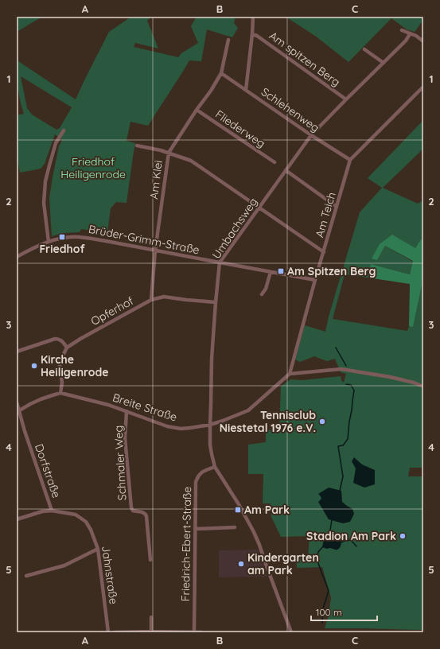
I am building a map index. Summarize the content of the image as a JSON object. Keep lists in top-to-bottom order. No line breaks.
{"streets":{"street":["Am spitzen Berg","Schlehenweg","Fliederweg","Am Klei","Am Teich","Umbachsweg","Brüder-Grimm-Straße","Opferhof","Breite Straße","Schmaler Weg","Dorfstraße","Friedrich-Ebert-Straße","Jahnstraße"]},"crossings":[["Am spitzen Berg","Umbachsweg"],["Schlehenweg","Am Klei"],["Schlehenweg","Am Teich"],["Schlehenweg","Umbachsweg"],["Fliederweg","Am Klei"],["Am Klei","Brüder-Grimm-Straße"],["Am Klei","Opferhof"],["Am Teich","Brüder-Grimm-Straße"],["Am Teich","Breite Straße"],["Umbachsweg","Brüder-Grimm-Straße"],["Umbachsweg","Opferhof"],["Umbachsweg","Breite Straße"],["Umbachsweg","Friedrich-Ebert-Straße"],["Breite Straße","Schmaler Weg"],["Breite Straße","Dorfstraße"],["Dorfstraße","Jahnstraße"]],"parks":["Friedhof Heiligenrode"],"places":{"transit":["Friedhof","Am Spitzen Berg","Am Park"],"other":["Kirche Heiligenrode","Tennisclub Niestetal 1976 e.V.","Stadion Am Park","Kindergarten am Park"]},"scale_bar":"100 m","grid":{"columns":["A","B","C"],"rows":["1","2","3","4","5"]}}
